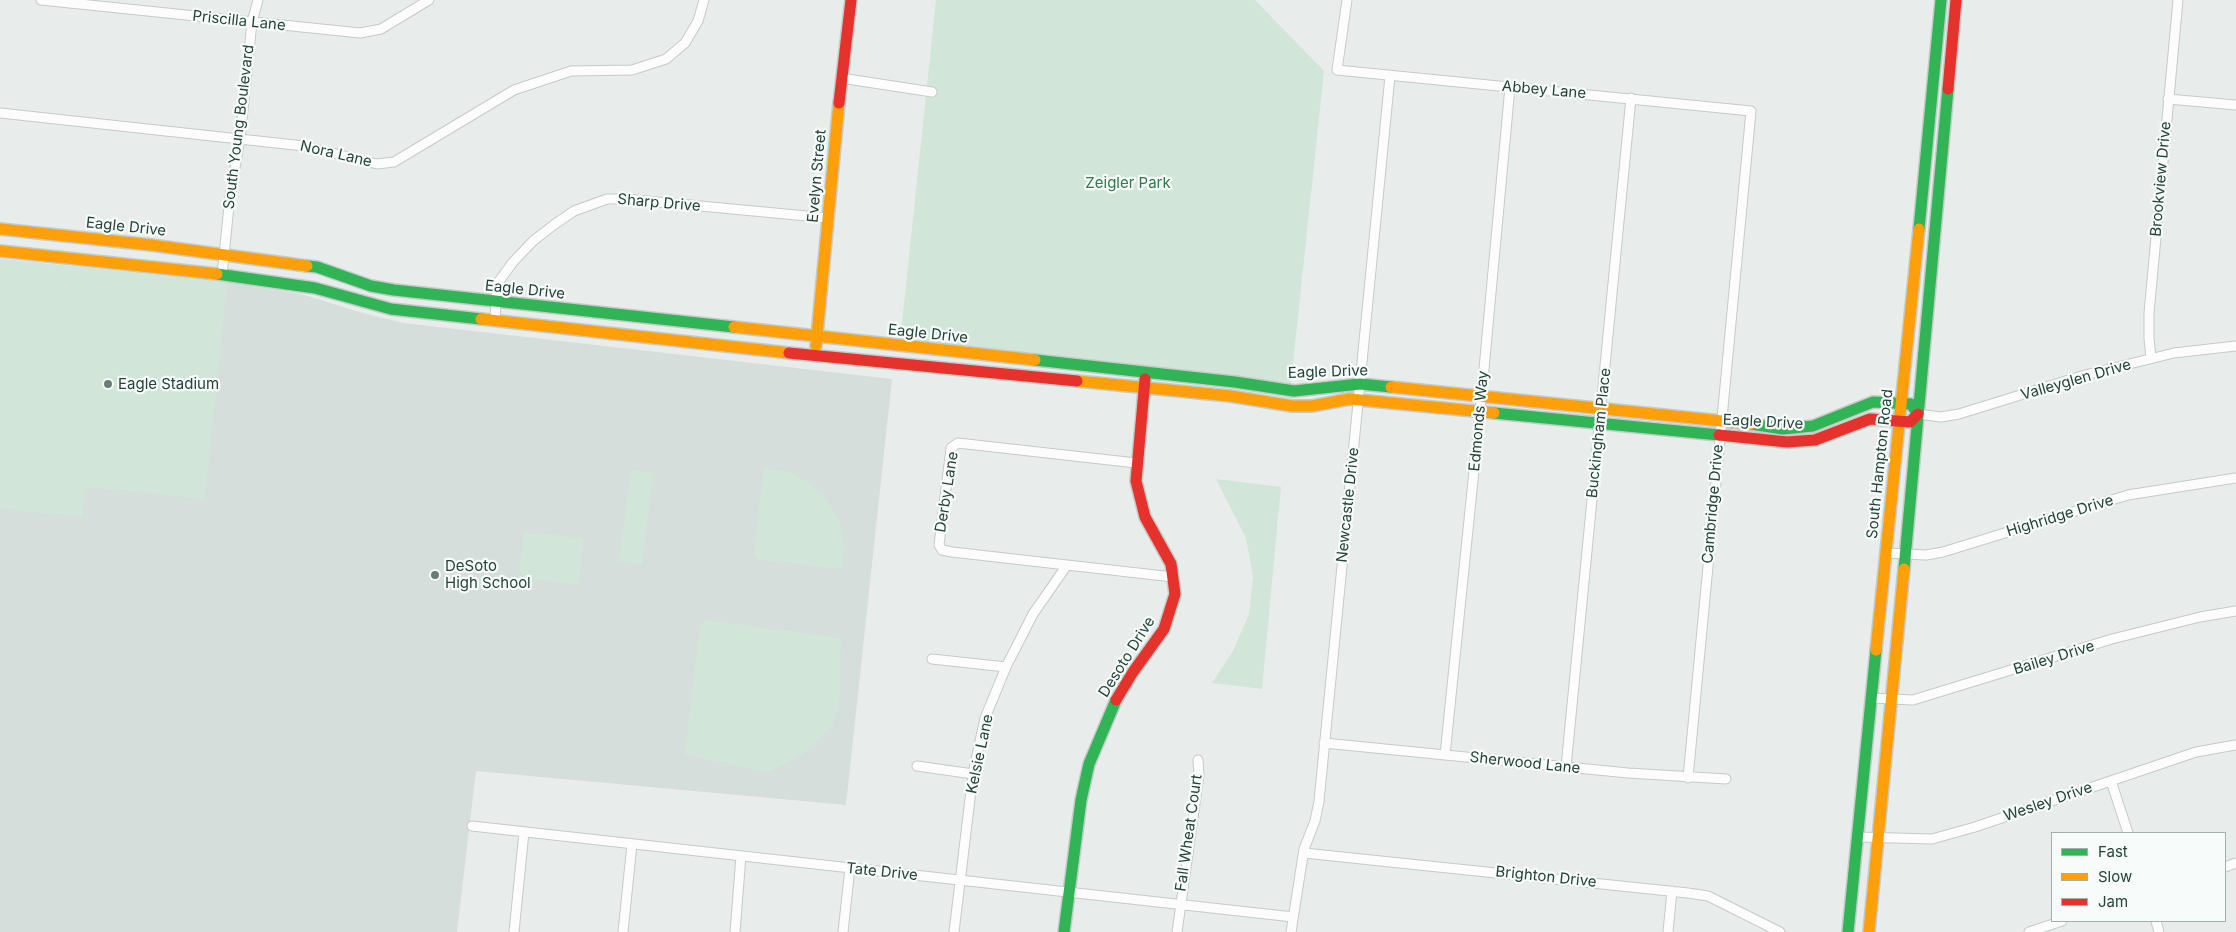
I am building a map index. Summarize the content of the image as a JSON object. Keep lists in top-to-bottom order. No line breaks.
{"streets":{"street":["Priscilla Lane","Abbey Lane","South Young Boulevard","Nora Lane","Evelyn Street","Brookview Drive","Sharp Drive","Eagle Drive","Valleyglen Drive","Edmonds Way","Buckingham Place","South Hampton Road","Derby Lane","Cambridge Drive","Newcastle Drive","Highridge Drive","Desoto Drive","Bailey Drive","Kelsie Lane","Sherwood Lane","Wesley Drive","Fall Wheat Court","Tate Drive","Brighton Drive"]},"crossings":[["Priscilla Lane","South Young Boulevard"],["Abbey Lane","Edmonds Way"],["Abbey Lane","Buckingham Place"],["Abbey Lane","Cambridge Drive"],["Abbey Lane","Newcastle Drive"],["South Young Boulevard","Nora Lane"],["South Young Boulevard","Eagle Drive"],["Evelyn Street","Sharp Drive"],["Evelyn Street","Eagle Drive"],["Brookview Drive","Valleyglen Drive"],["Sharp Drive","Eagle Drive"],["Eagle Drive","Valleyglen Drive"],["Eagle Drive","Edmonds Way"],["Eagle Drive","Buckingham Place"],["Eagle Drive","South Hampton Road"],["Eagle Drive","Cambridge Drive"],["Eagle Drive","Newcastle Drive"],["Eagle Drive","Desoto Drive"],["Edmonds Way","Sherwood Lane"],["Buckingham Place","Sherwood Lane"],["South Hampton Road","Highridge Drive"],["South Hampton Road","Bailey Drive"],["South Hampton Road","Wesley Drive"],["Derby Lane","Desoto Drive"],["Derby Lane","Kelsie Lane"],["Cambridge Drive","Sherwood Lane"],["Newcastle Drive","Sherwood Lane"],["Newcastle Drive","Tate Drive"],["Newcastle Drive","Brighton Drive"],["Desoto Drive","Tate Drive"],["Kelsie Lane","Tate Drive"],["Fall Wheat Court","Tate Drive"]],"parks":["Zeigler Park"],"places":["Eagle Stadium","DeSoto High School"],"legend":["Fast","Slow","Jam"]}
